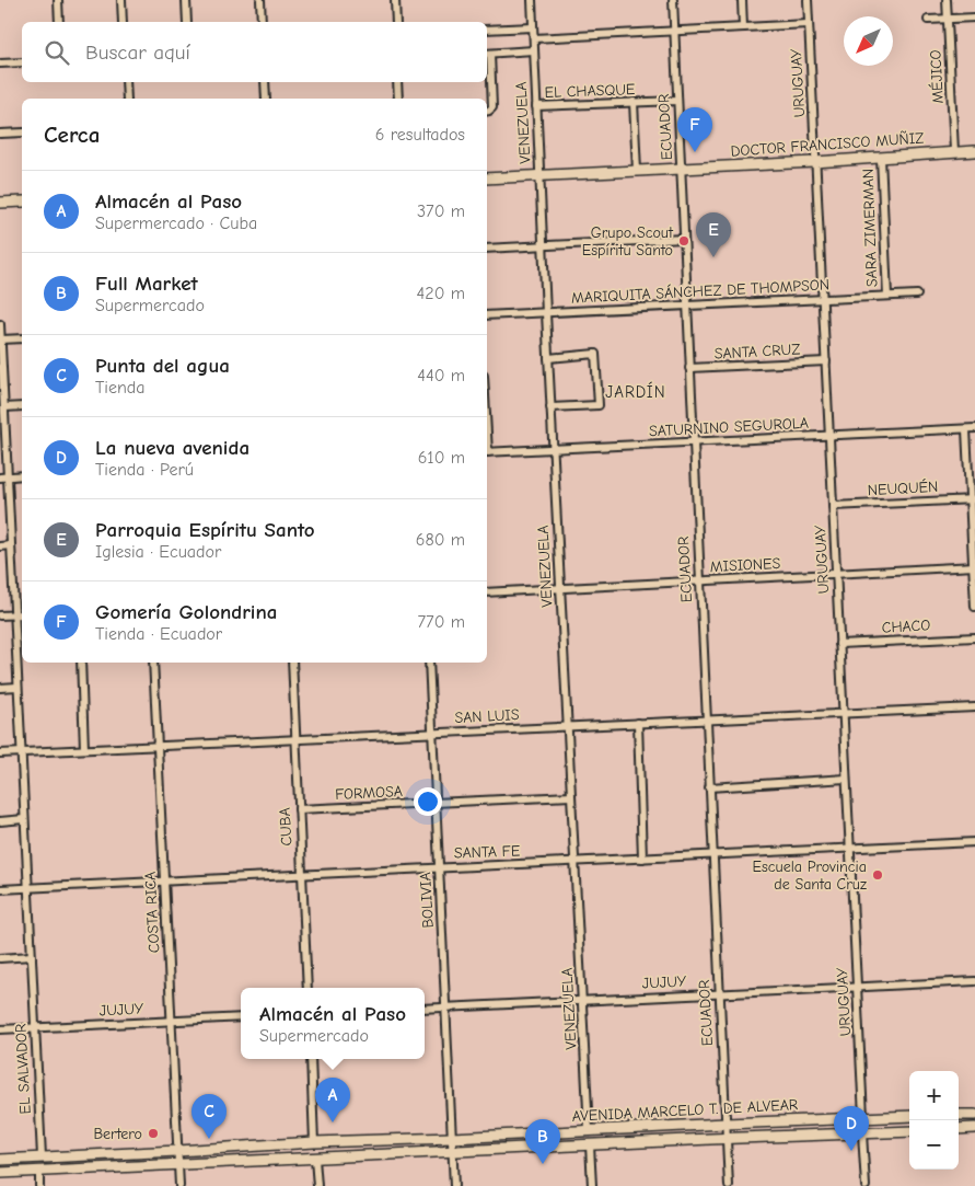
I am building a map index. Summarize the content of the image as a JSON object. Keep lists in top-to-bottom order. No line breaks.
{"streets":{"main road":["DOCTOR FRANCISCO MUÑIZ","AVENIDA MARCELO T. DE ALVEAR"],"street":["MÉJICO","URUGUAY","EL CHASQUE","VENEZUELA","ECUADOR","SARA ZIMERMAN","MARIQUITA SÁNCHEZ DE THOMPSON","SANTA CRUZ","SATURNINO SEGUROLA","NEUQUÉN","MISIONES","CHACO","SAN LUIS","FORMOSA","CUBA","SANTA FE","BOLIVIA","COSTA RICA","JUJUY","EL SALVADOR"]},"crossings":[["MÉJICO","DOCTOR FRANCISCO MUÑIZ"],["URUGUAY","DOCTOR FRANCISCO MUÑIZ"],["URUGUAY","MARIQUITA SÁNCHEZ DE THOMPSON"],["URUGUAY","SANTA CRUZ"],["URUGUAY","SATURNINO SEGUROLA"],["URUGUAY","NEUQUÉN"],["URUGUAY","MISIONES"],["URUGUAY","CHACO"],["URUGUAY","SAN LUIS"],["URUGUAY","SANTA FE"],["URUGUAY","JUJUY"],["URUGUAY","AVENIDA MARCELO T. DE ALVEAR"],["EL CHASQUE","VENEZUELA"],["EL CHASQUE","ECUADOR"],["VENEZUELA","DOCTOR FRANCISCO MUÑIZ"],["VENEZUELA","MARIQUITA SÁNCHEZ DE THOMPSON"],["VENEZUELA","SATURNINO SEGUROLA"],["VENEZUELA","MISIONES"],["VENEZUELA","SAN LUIS"],["VENEZUELA","FORMOSA"],["VENEZUELA","SANTA FE"],["VENEZUELA","JUJUY"],["VENEZUELA","AVENIDA MARCELO T. DE ALVEAR"],["ECUADOR","DOCTOR FRANCISCO MUÑIZ"],["ECUADOR","MARIQUITA SÁNCHEZ DE THOMPSON"],["ECUADOR","SANTA CRUZ"],["ECUADOR","SATURNINO SEGUROLA"],["ECUADOR","MISIONES"],["ECUADOR","SAN LUIS"],["ECUADOR","SANTA FE"],["ECUADOR","JUJUY"],["ECUADOR","AVENIDA MARCELO T. DE ALVEAR"],["DOCTOR FRANCISCO MUÑIZ","SARA ZIMERMAN"],["SARA ZIMERMAN","MARIQUITA SÁNCHEZ DE THOMPSON"],["SAN LUIS","CUBA"],["SAN LUIS","BOLIVIA"],["SAN LUIS","COSTA RICA"],["SAN LUIS","EL SALVADOR"],["FORMOSA","CUBA"],["FORMOSA","BOLIVIA"],["CUBA","SANTA FE"],["SANTA FE","BOLIVIA"],["SANTA FE","COSTA RICA"],["SANTA FE","EL SALVADOR"],["BOLIVIA","JUJUY"],["BOLIVIA","AVENIDA MARCELO T. DE ALVEAR"],["COSTA RICA","JUJUY"],["COSTA RICA","AVENIDA MARCELO T. DE ALVEAR"],["JUJUY","EL SALVADOR"],["EL SALVADOR","AVENIDA MARCELO T. DE ALVEAR"]],"districts":["JARDÍN"],"places":["Grupo Scout Espíritu Santo","Escuela Provincia de Santa Cruz","Bertero"],"north":"bottom left","page":{"search":"Buscar aquí","heading":["Cerca","6 resultados"],"pins":["F","E","A","C","D","B"],"list":[{"mark":"A","name":"Almacén al Paso","note":"Supermercado · Cuba","value":"370 m"},{"mark":"B","name":"Full Market","note":"Supermercado","value":"420 m"},{"mark":"C","name":"Punta del agua","note":"Tienda","value":"440 m"},{"mark":"D","name":"La nueva avenida","note":"Tienda · Perú","value":"610 m"},{"mark":"E","name":"Parroquia Espíritu Santo","note":"Iglesia · Ecuador","value":"680 m"},{"mark":"F","name":"Gomería Golondrina","note":"Tienda · Ecuador","value":"770 m"}],"popup":["Almacén al Paso","Supermercado"],"map_buttons":["+","−"]}}
